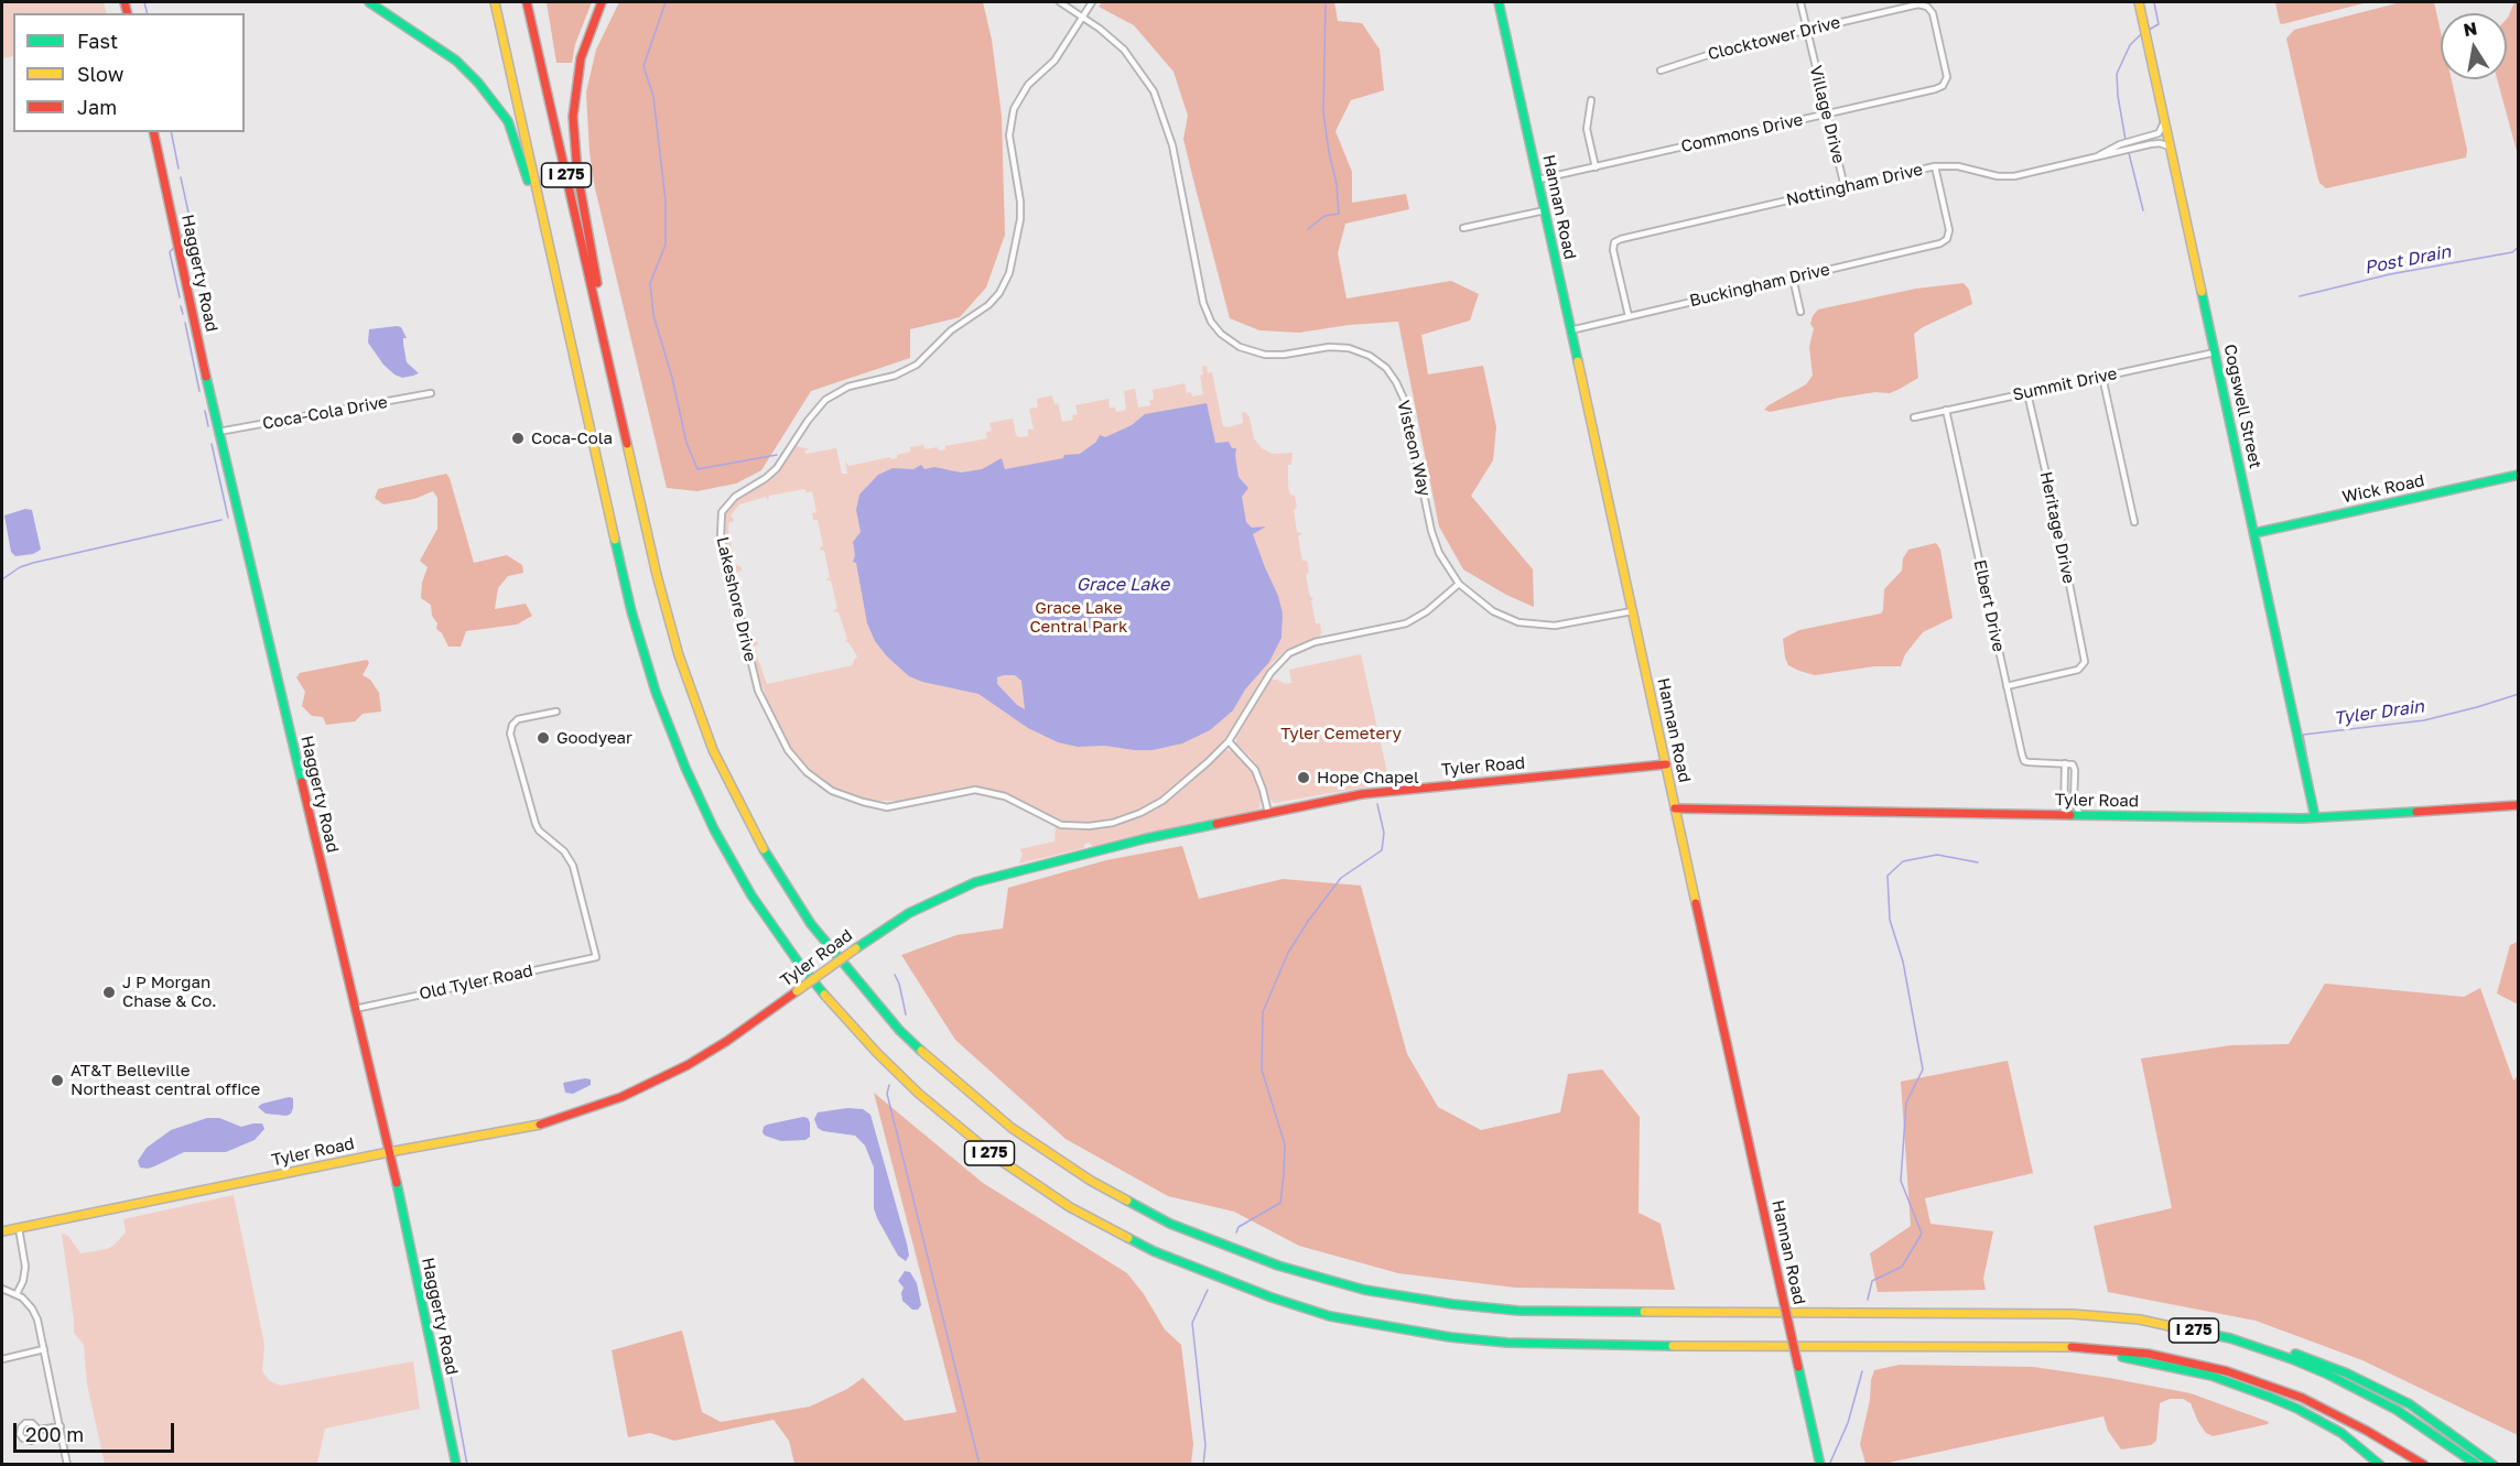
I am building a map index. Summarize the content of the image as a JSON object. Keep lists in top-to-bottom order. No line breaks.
{"streets":{"main road":["I 275","Hannan Road","Haggerty Road","Cogswell Street","Wick Road","Tyler Road"],"street":["Clocktower Drive","Village Drive","Commons Drive","Nottingham Drive","Buckingham Drive","Summit Drive","Coca-Cola Drive","Visteon Way","Heritage Drive","Lakeshore Drive","Elbert Drive","Old Tyler Road"]},"crossings":[["Clocktower Drive","Village Drive"],["Clocktower Drive","Commons Drive"],["Village Drive","Commons Drive"],["Village Drive","Nottingham Drive"],["Commons Drive","Hannan Road"],["Nottingham Drive","Buckingham Drive"],["Nottingham Drive","Cogswell Street"],["Hannan Road","Buckingham Drive"],["Hannan Road","Visteon Way"],["Hannan Road","Tyler Road"],["Haggerty Road","Coca-Cola Drive"],["Haggerty Road","Tyler Road"],["Haggerty Road","Old Tyler Road"],["Summit Drive","Cogswell Street"],["Summit Drive","Heritage Drive"],["Summit Drive","Elbert Drive"],["Cogswell Street","Wick Road"],["Cogswell Street","Tyler Road"],["Visteon Way","Lakeshore Drive"],["Heritage Drive","Elbert Drive"]],"water":["Post Drain","Grace Lake","Tyler Drain"],"parks":["Grace Lake Central Park","Tyler Cemetery"],"places":["Coca-Cola","Goodyear","Hope Chapel","J P Morgan Chase & Co.","AT&T Belleville Northeast central office"],"legend":["Fast","Slow","Jam"],"scale_bar":"200 m","north":"top"}
